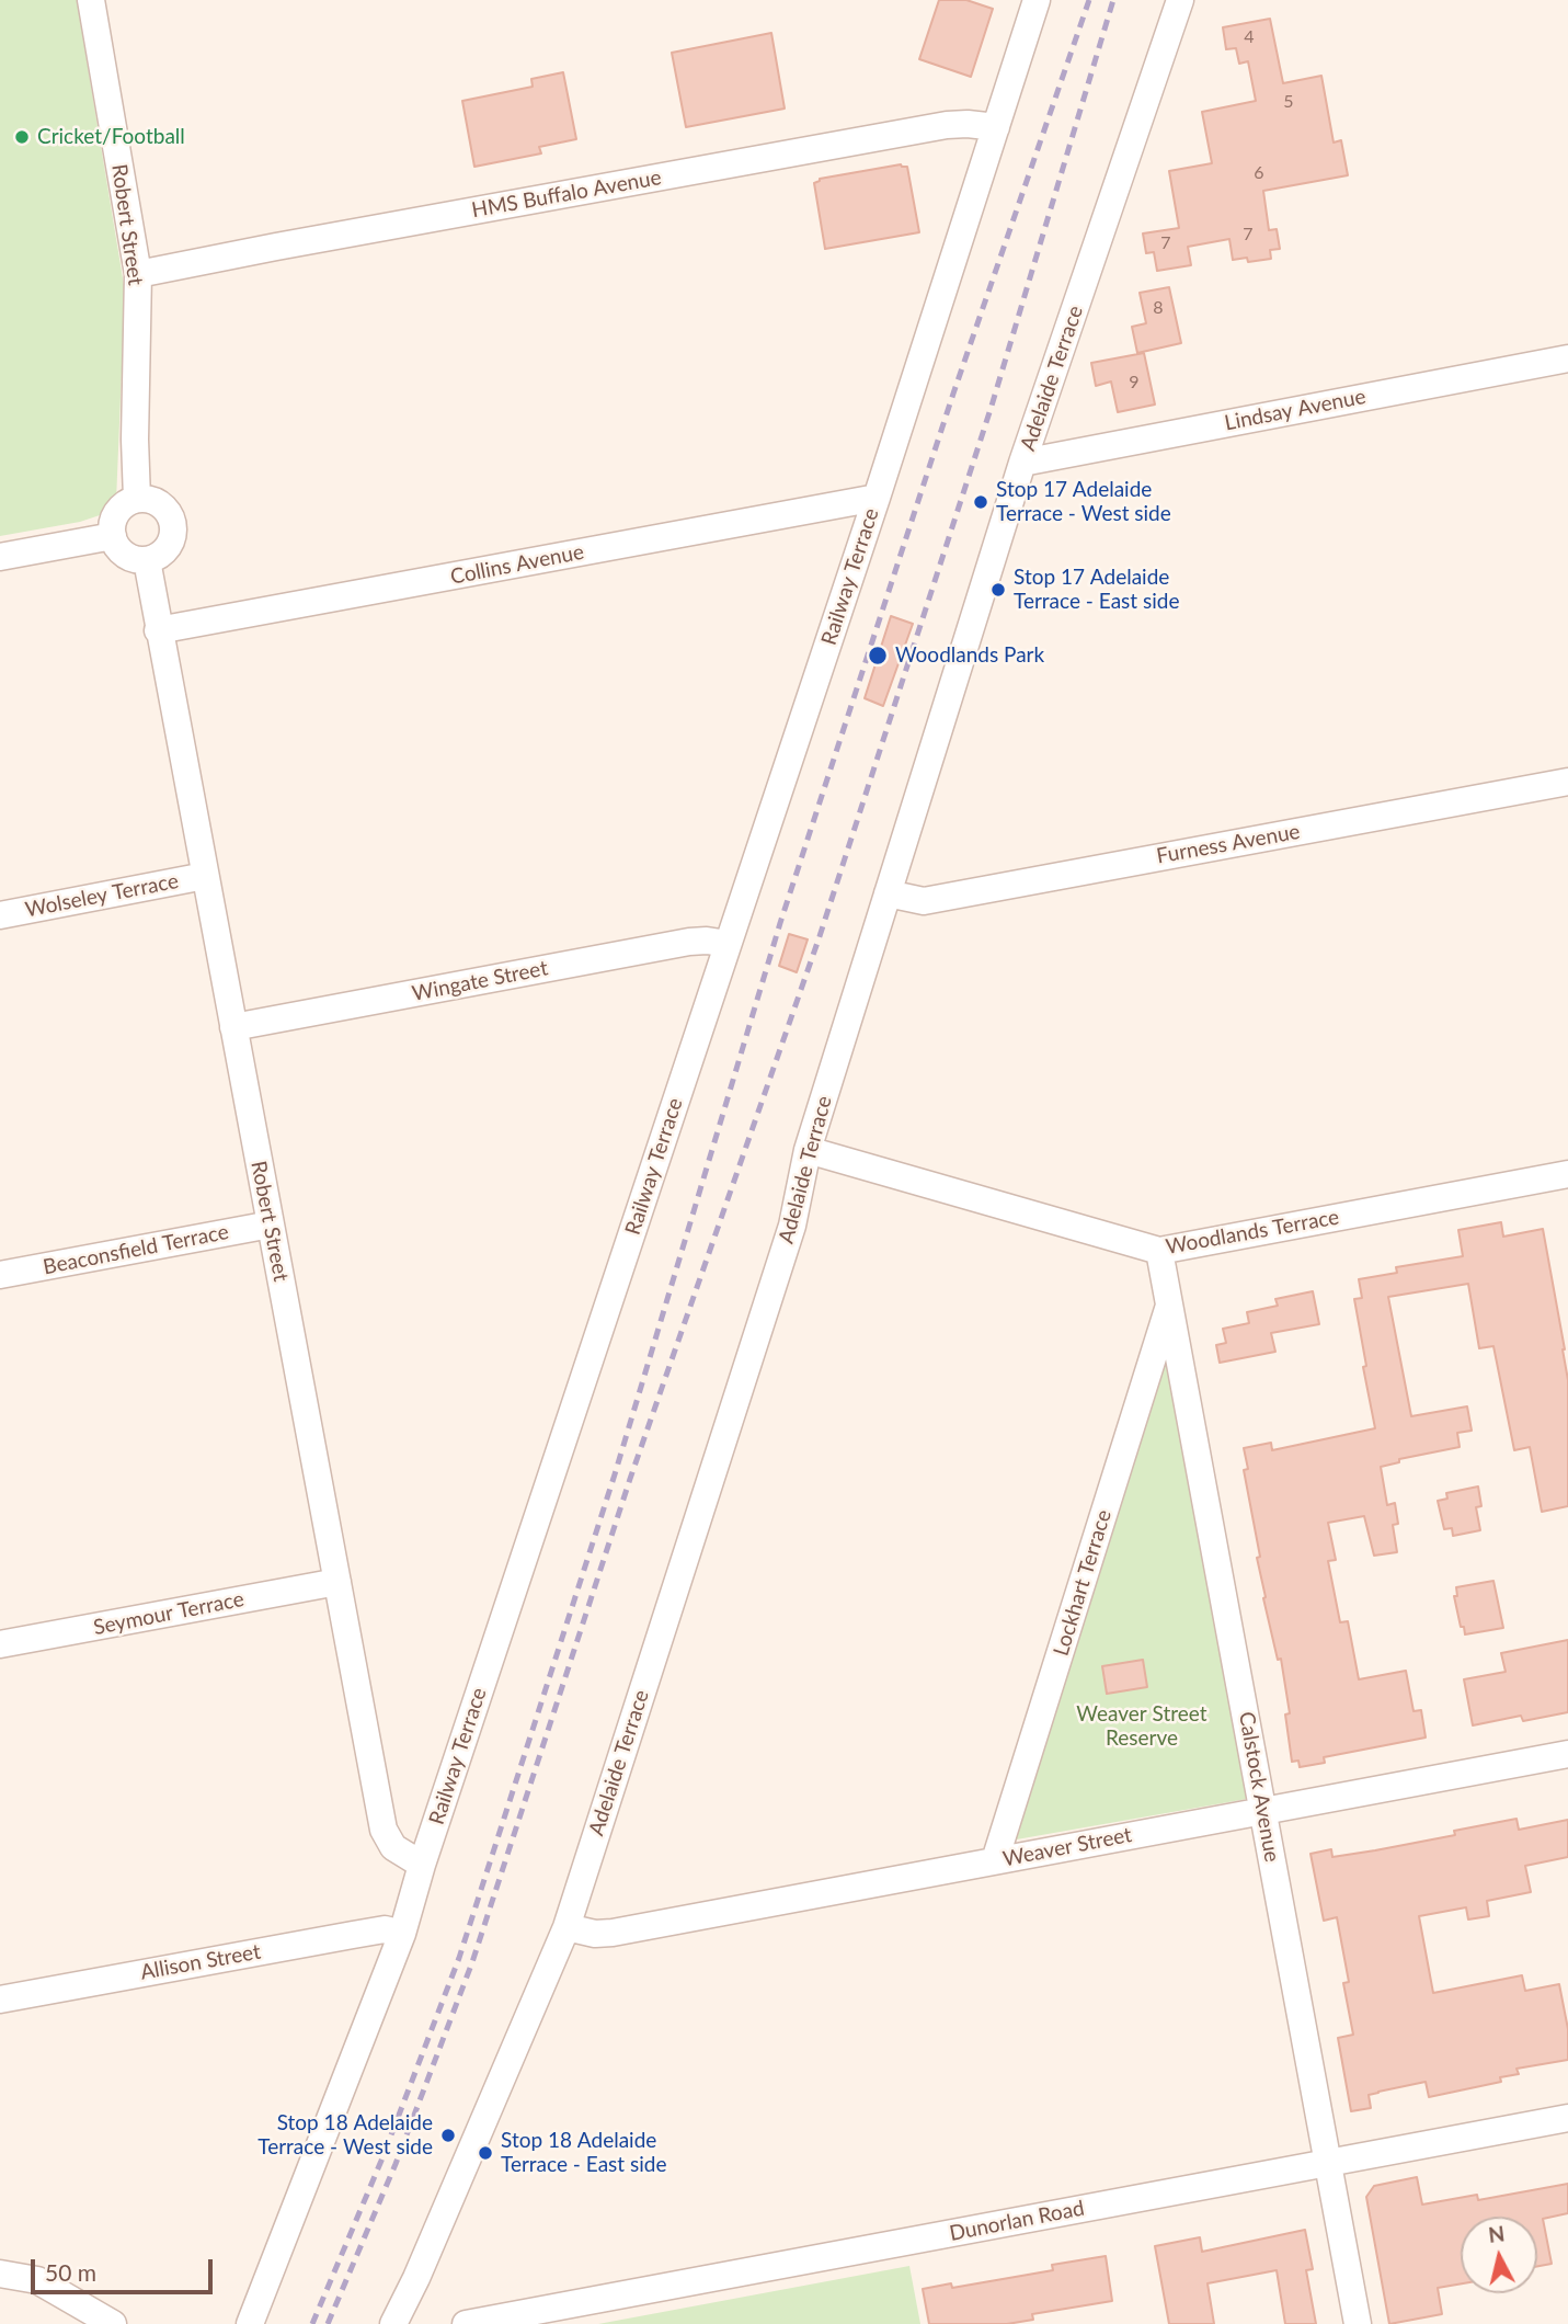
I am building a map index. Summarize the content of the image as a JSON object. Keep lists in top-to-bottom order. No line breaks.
{"streets":{"street":["HMS Buffalo Avenue","Robert Street","Adelaide Terrace","Lindsay Avenue","Collins Avenue","Railway Terrace","Furness Avenue","Wolseley Terrace","Wingate Street","Woodlands Terrace","Beaconsfield Terrace","Lockhart Terrace","Seymour Terrace","Calstock Avenue","Weaver Street","Allison Street","Dunorlan Road"]},"crossings":[["HMS Buffalo Avenue","Robert Street"],["HMS Buffalo Avenue","Railway Terrace"],["Robert Street","Collins Avenue"],["Robert Street","Railway Terrace"],["Robert Street","Wolseley Terrace"],["Robert Street","Wingate Street"],["Robert Street","Beaconsfield Terrace"],["Robert Street","Seymour Terrace"],["Adelaide Terrace","Lindsay Avenue"],["Adelaide Terrace","Furness Avenue"],["Adelaide Terrace","Woodlands Terrace"],["Adelaide Terrace","Weaver Street"],["Collins Avenue","Railway Terrace"],["Railway Terrace","Wingate Street"],["Railway Terrace","Allison Street"],["Woodlands Terrace","Calstock Avenue"],["Lockhart Terrace","Calstock Avenue"],["Lockhart Terrace","Weaver Street"],["Calstock Avenue","Weaver Street"],["Calstock Avenue","Dunorlan Road"]],"parks":["Weaver Street Reserve"],"places":["Cricket/Football","Stop 17 Adelaide Terrace - West side","Stop 17 Adelaide Terrace - East side","Woodlands Park","Stop 18 Adelaide Terrace - West side","Stop 18 Adelaide Terrace - East side"],"house_numbers":["4","5","6","7","7","8","9"],"scale_bar":"50 m","north":"top"}
